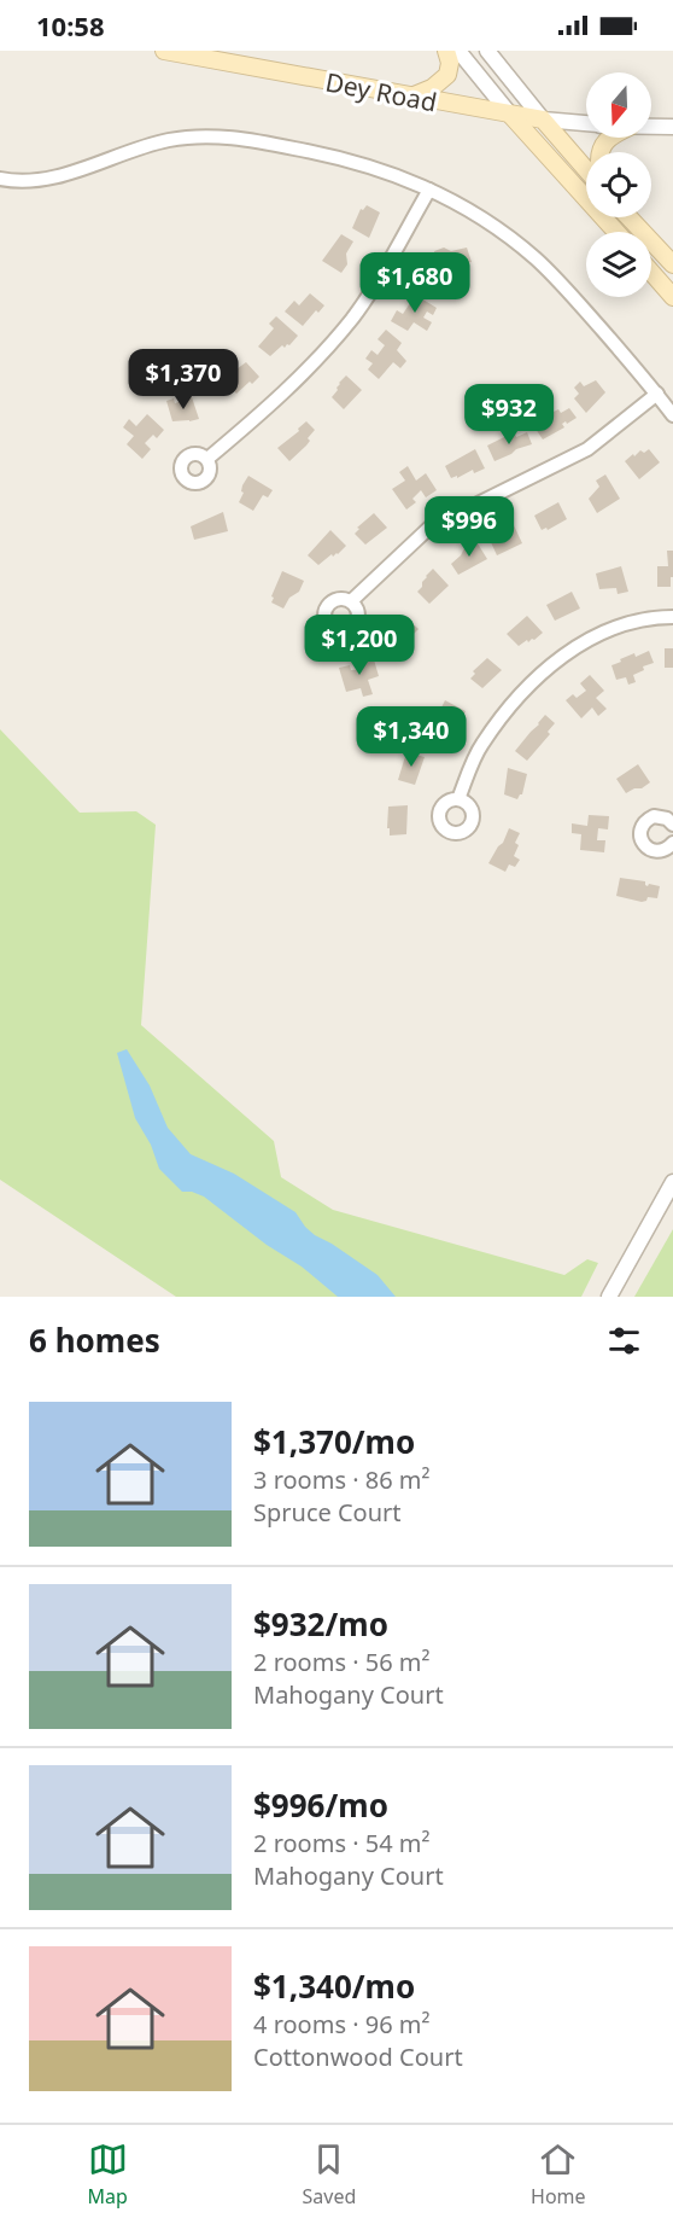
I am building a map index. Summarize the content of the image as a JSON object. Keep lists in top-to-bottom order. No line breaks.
{"streets":{"main road":["Dey Road"]},"north":"bottom","page":{"status":"10:58","price":["$1,680","$1,370","$932","$996","$1,200","$1,340"],"heading":"6 homes","list":[{"name":"$1,370/mo","note":"3 rooms · 86 m² · Spruce Court"},{"name":"$932/mo","note":"2 rooms · 56 m² · Mahogany Court"},{"name":"$996/mo","note":"2 rooms · 54 m² · Mahogany Court"},{"name":"$1,340/mo","note":"4 rooms · 96 m² · Cottonwood Court"}],"tabs":["Map","Saved","Home"]}}
